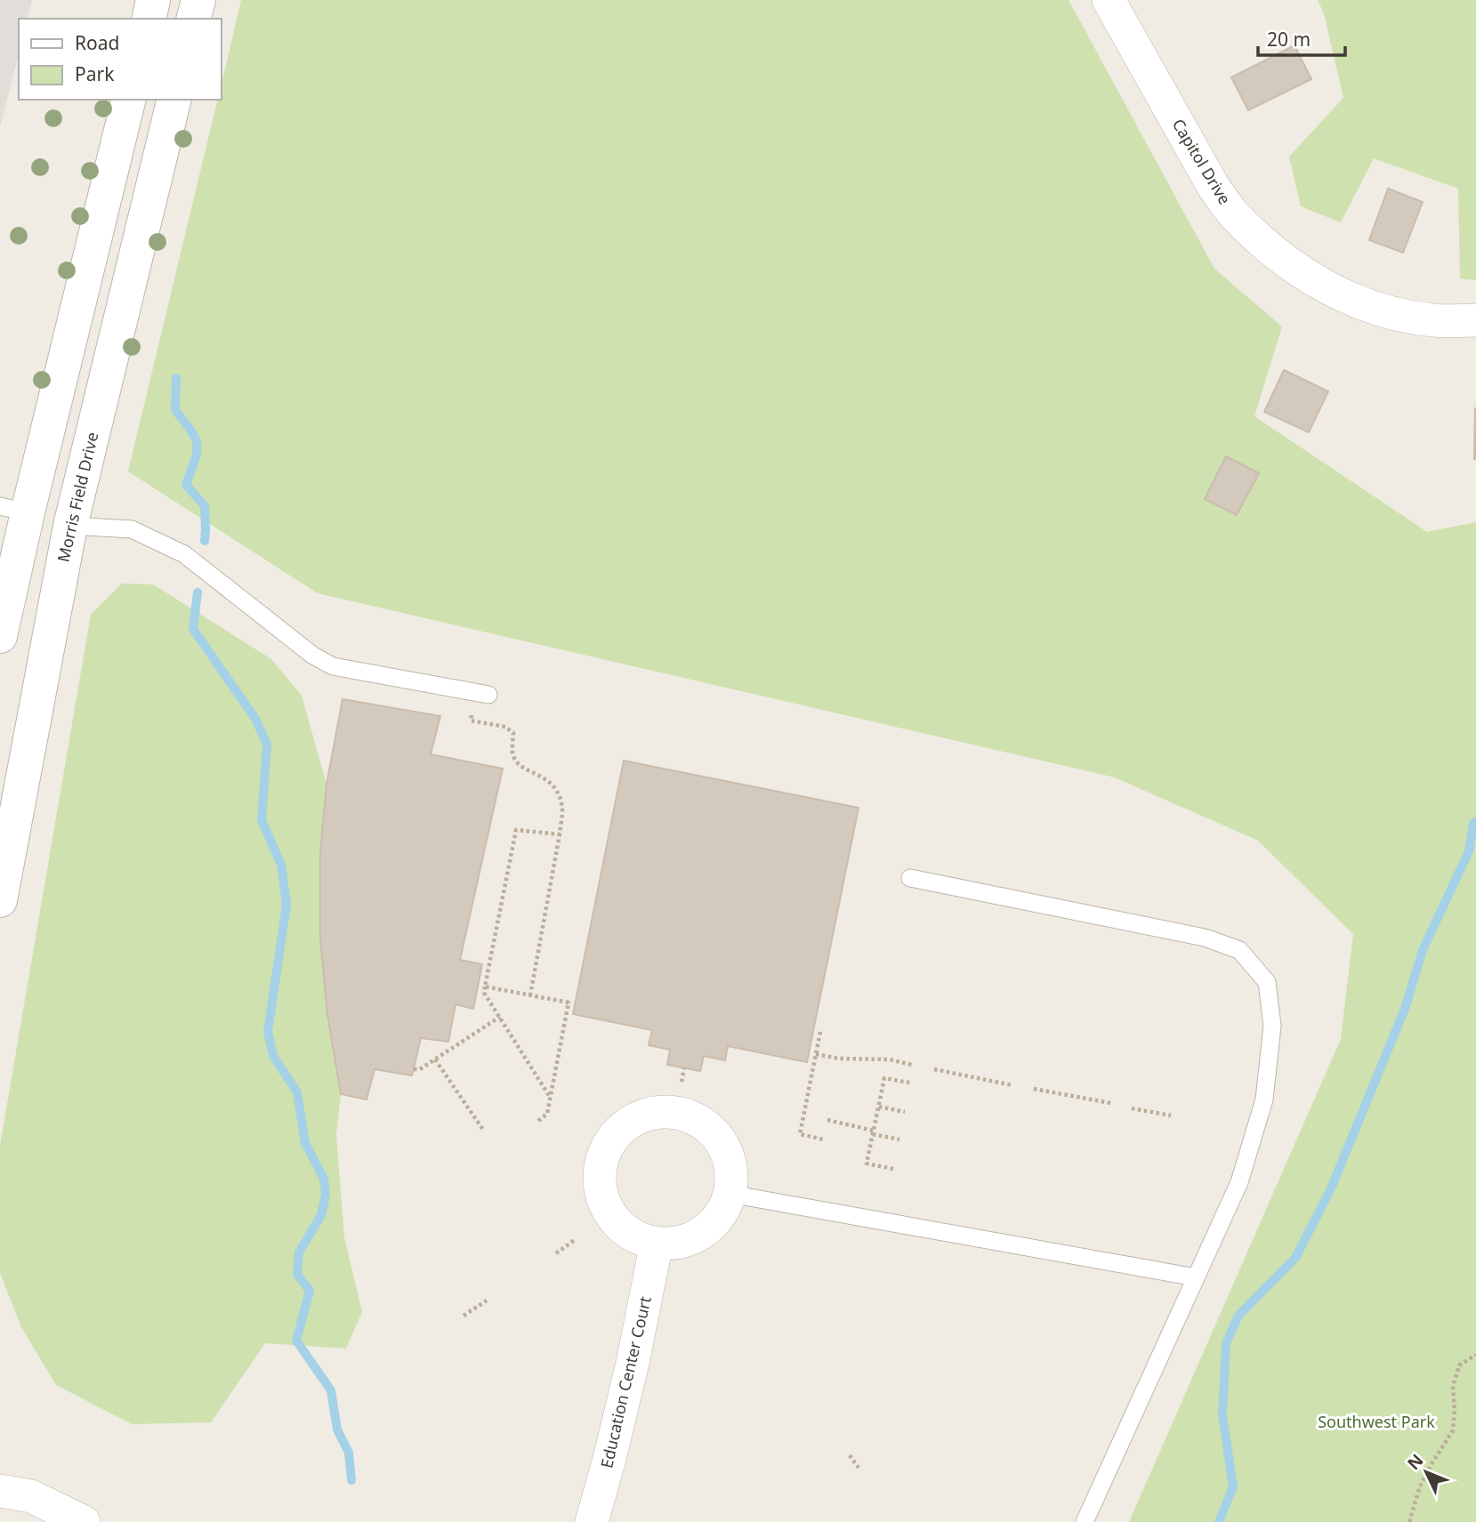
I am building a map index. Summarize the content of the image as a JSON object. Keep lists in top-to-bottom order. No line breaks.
{"streets":{"street":["Capitol Drive","Morris Field Drive","Education Center Court"]},"parks":["Southwest Park"],"legend":["Road","Park"],"scale_bar":"20 m","north":"top left"}
